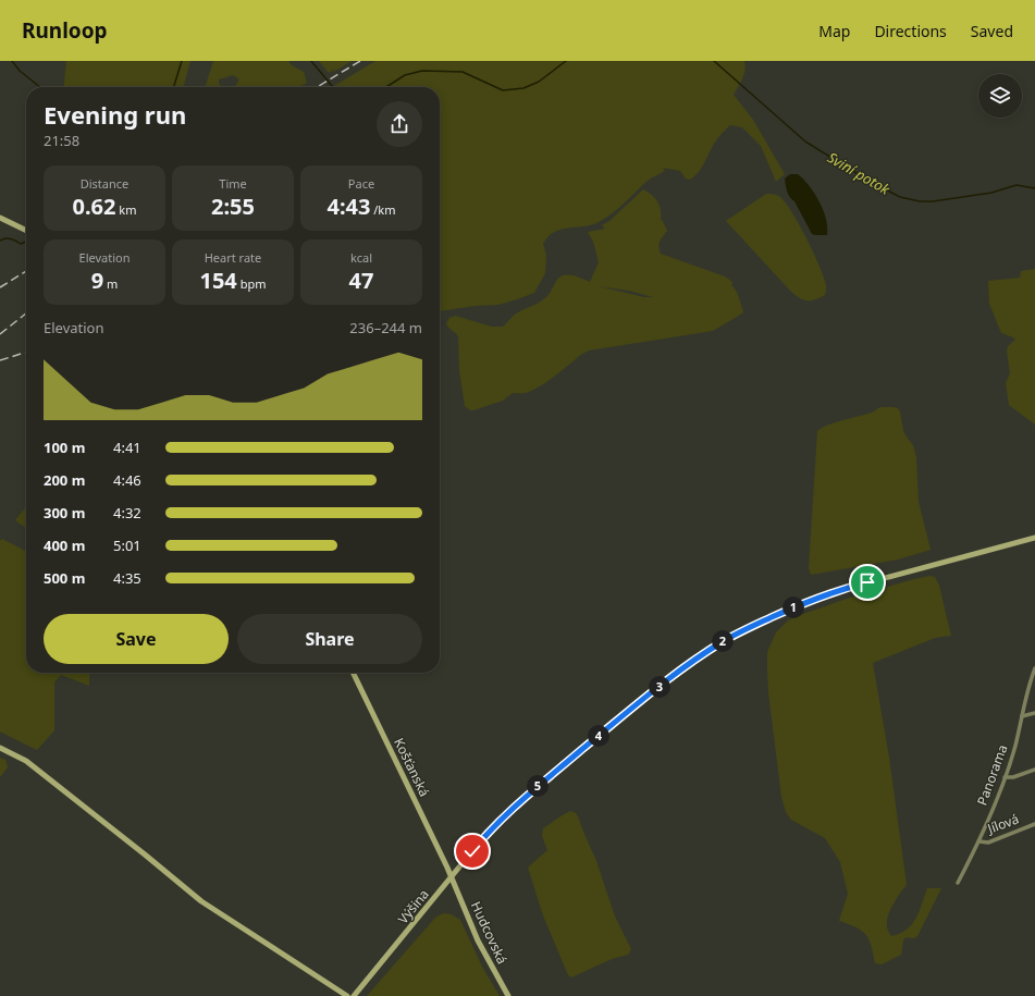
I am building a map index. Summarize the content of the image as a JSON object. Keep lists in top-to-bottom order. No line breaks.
{"streets":{"main road":["Košťanská","Výšina","Hudcovská"],"street":["Panorama","Jílová"]},"crossings":[["Košťanská","Výšina"],["Košťanská","Hudcovská"],["Panorama","Jílová"],["Výšina","Hudcovská"]],"water":["Sviní potok"],"page":{"header":"Runloop","nav":["Map","Directions","Saved"],"heading":["Evening run","21:58"],"stats":[["Distance","0.62 km"],["Time","2:55"],["Pace","4:43 /km"],["Elevation","9 m"],["Heart rate","154 bpm"],["kcal","47"]],"chart":["Elevation","236–244 m"],"list":[{"name":"100 m","note":"4:41"},{"name":"200 m","note":"4:46"},{"name":"300 m","note":"4:32"},{"name":"400 m","note":"5:01"},{"name":"500 m","note":"4:35"}],"pins":["1","2","3","4","5"],"buttons":["Save","Share"]}}
